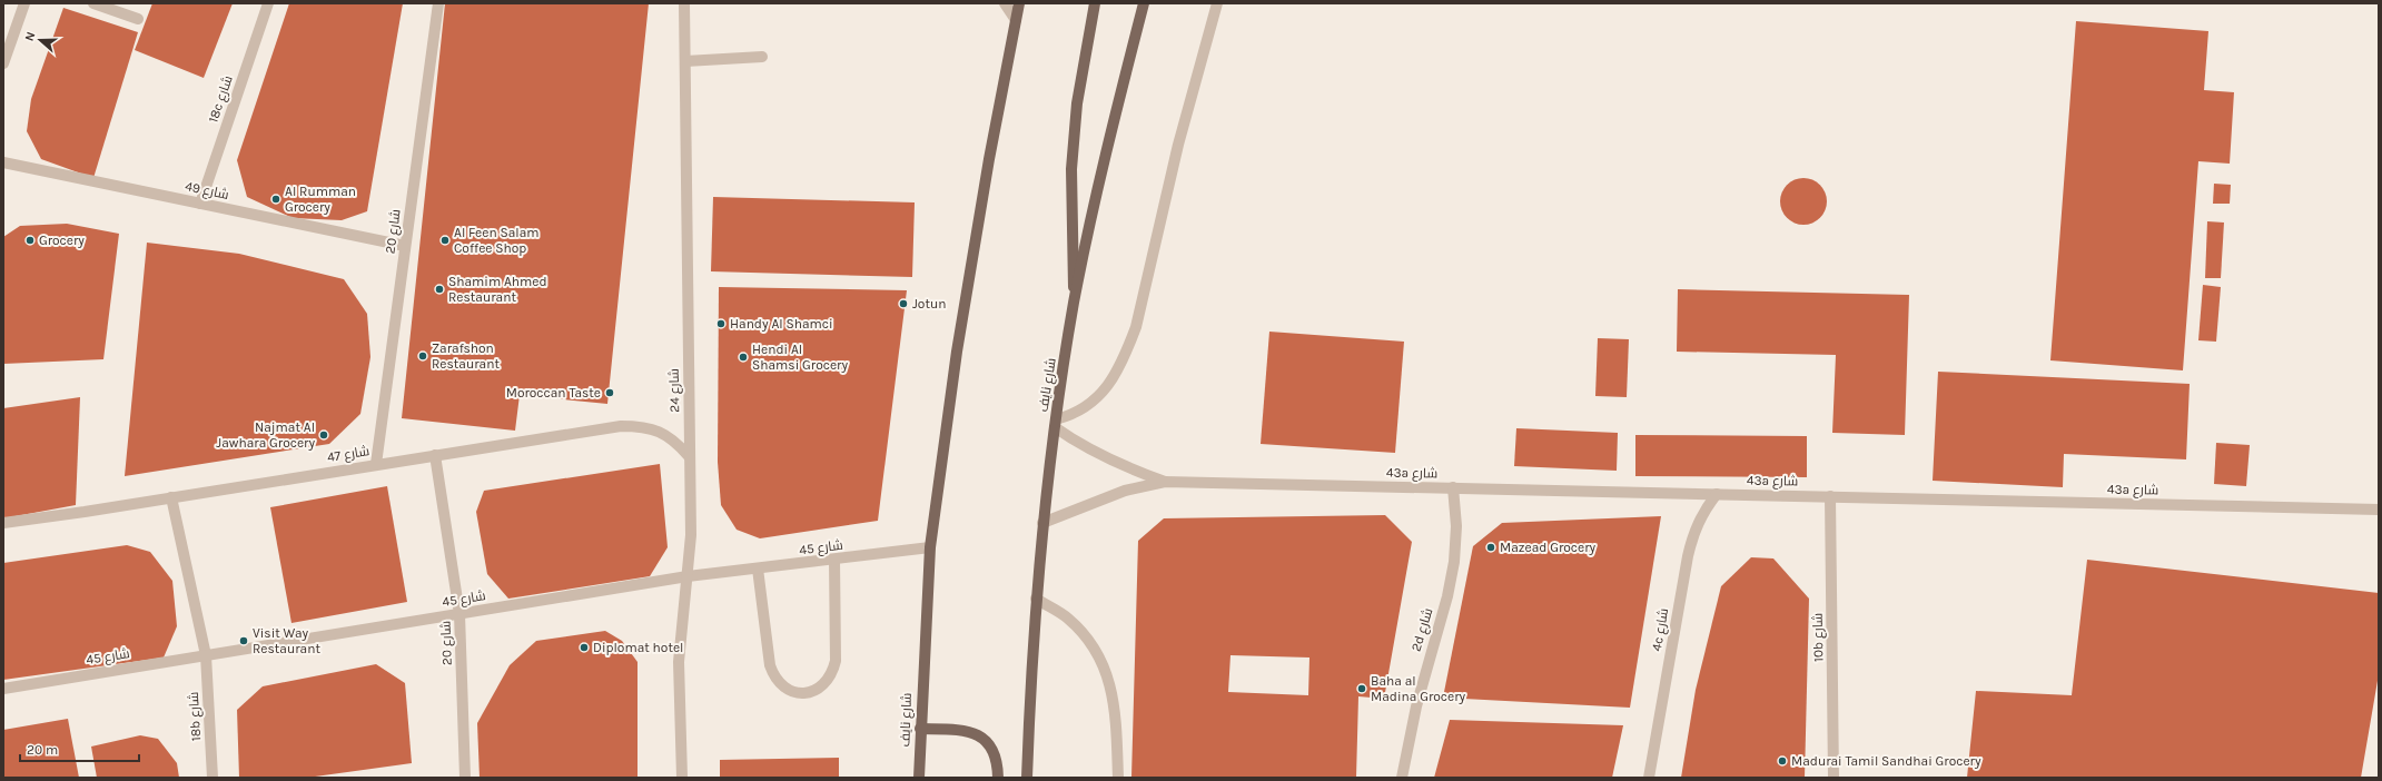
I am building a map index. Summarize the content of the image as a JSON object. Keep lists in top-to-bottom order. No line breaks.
{"streets":{"main road":["شارع نايف"],"street":["18c شارع","شارع 49","شارع 20","شارع 24","شارع 47","43a شارع","شارع 45","2d شارع","4c شارع","10b شارع","18b شارع"]},"crossings":[["18c شارع","شارع 49"],["شارع 49","شارع 20"],["شارع 20","شارع 47"],["شارع 20","شارع 45"],["شارع نايف","43a شارع"],["شارع نايف","شارع 45"],["شارع 24","شارع 47"],["شارع 24","شارع 45"],["شارع 47","18b شارع"],["43a شارع","2d شارع"],["43a شارع","4c شارع"],["43a شارع","10b شارع"],["شارع 45","18b شارع"]],"places":["Al Rumman Grocery","Grocery","Al Feen Salam Coffee Shop","Shamim Ahmed Restaurant","Jotun","Handy Al Shamci","Zarafshon Restaurant","Hendi Al Shamsi Grocery","Moroccan Taste","Najmat Al Jawhara Grocery","Mazead Grocery","Visit Way Restaurant","Diplomat hotel","Baha al Madina Grocery","Madurai Tamil Sandhai Grocery"],"scale_bar":"20 m","north":"left"}
